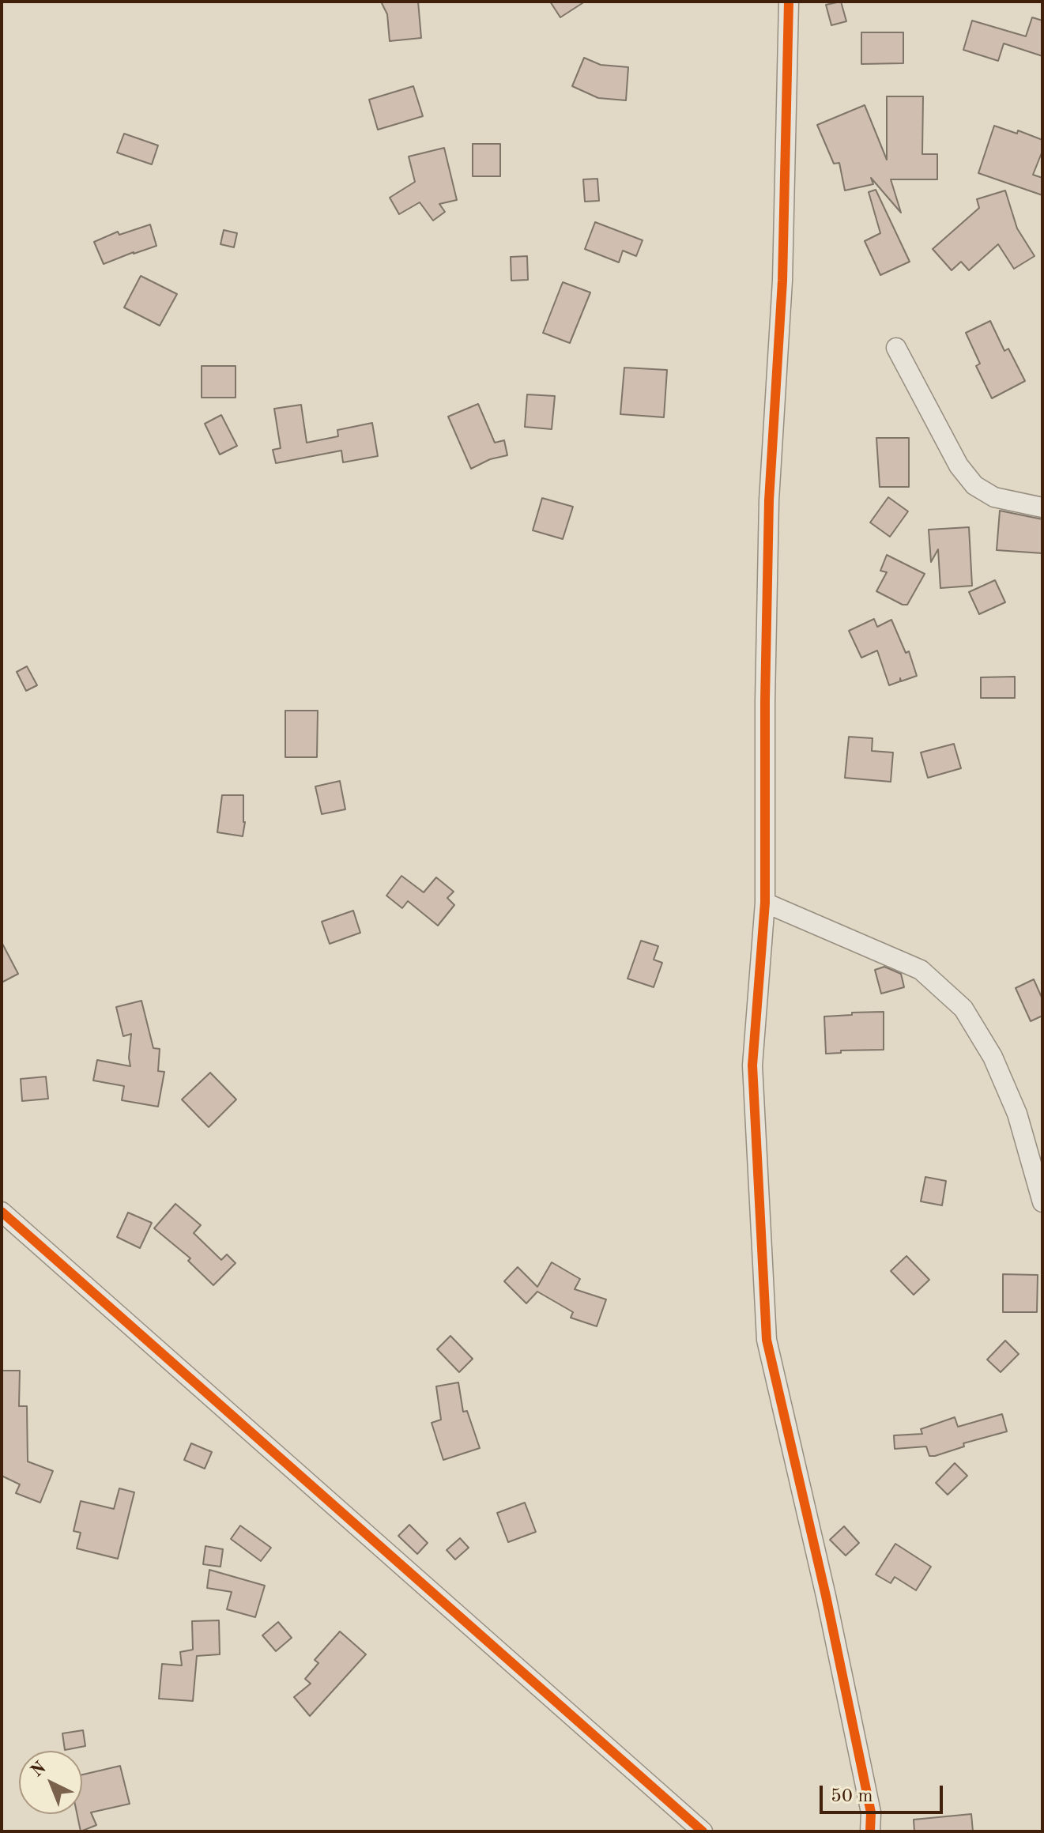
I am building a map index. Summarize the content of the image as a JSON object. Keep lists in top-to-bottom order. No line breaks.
{"scale_bar":"50 m","north":"top left"}
